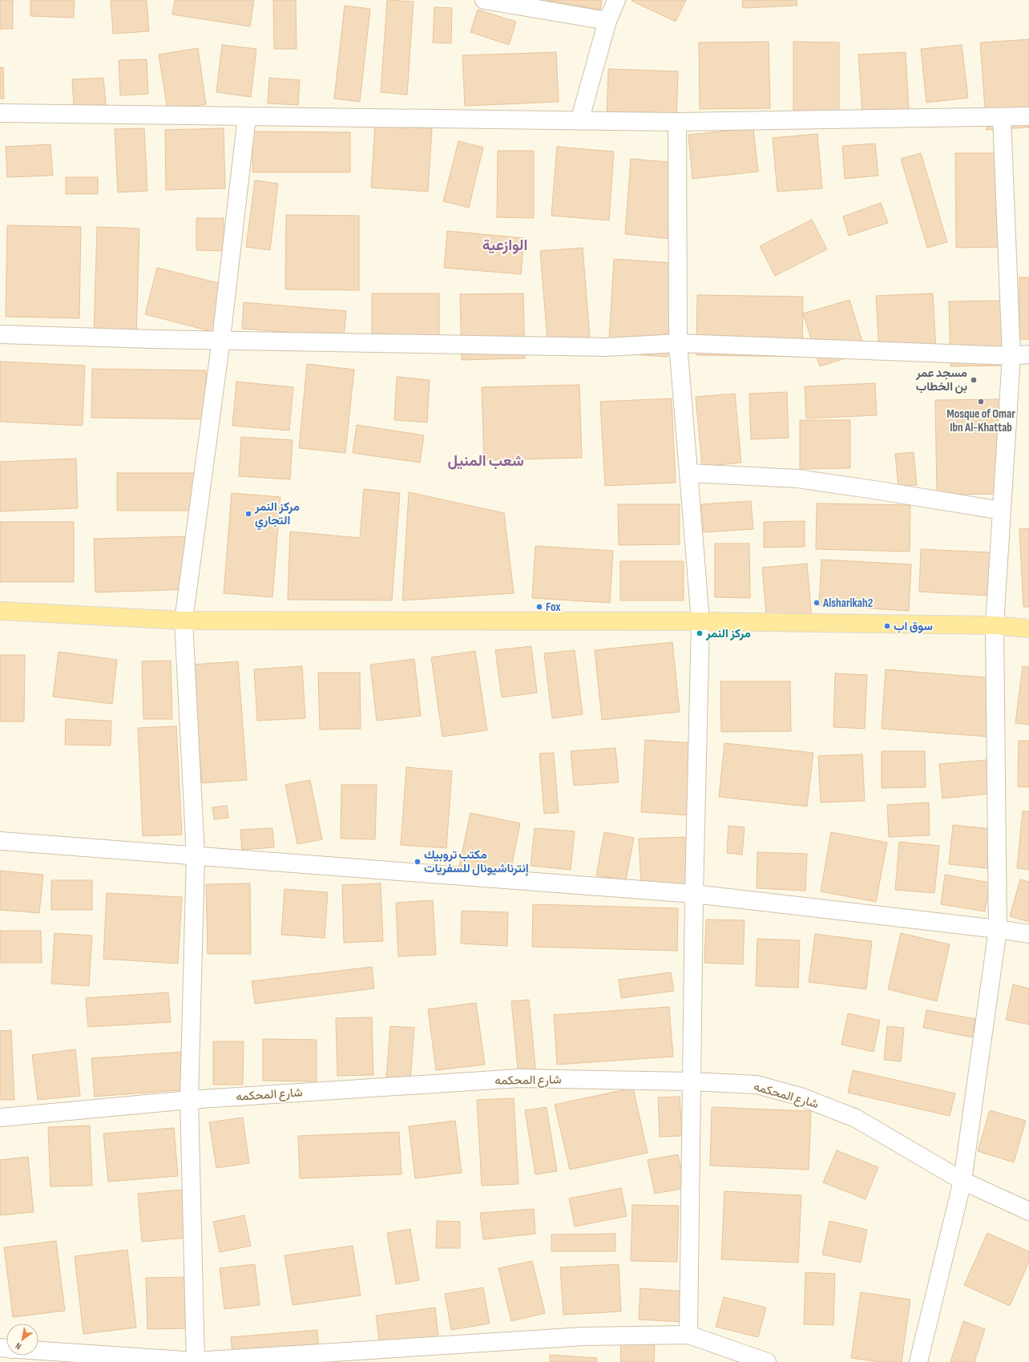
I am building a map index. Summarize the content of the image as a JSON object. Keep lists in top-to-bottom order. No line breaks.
{"streets":{"street":["شارع المحكمه"]},"districts":["الوازعية","شعب المنيل"],"places":["مسجد عمر بن الخطاب","Mosque of Omar Ibn Al-Khattab","مركز النمر التجاري","Alsharikah2","Fox","سوق اب","مركز النمر","مكتب تروبيك إنترناشيونال للسفريات"],"north":"bottom left"}
